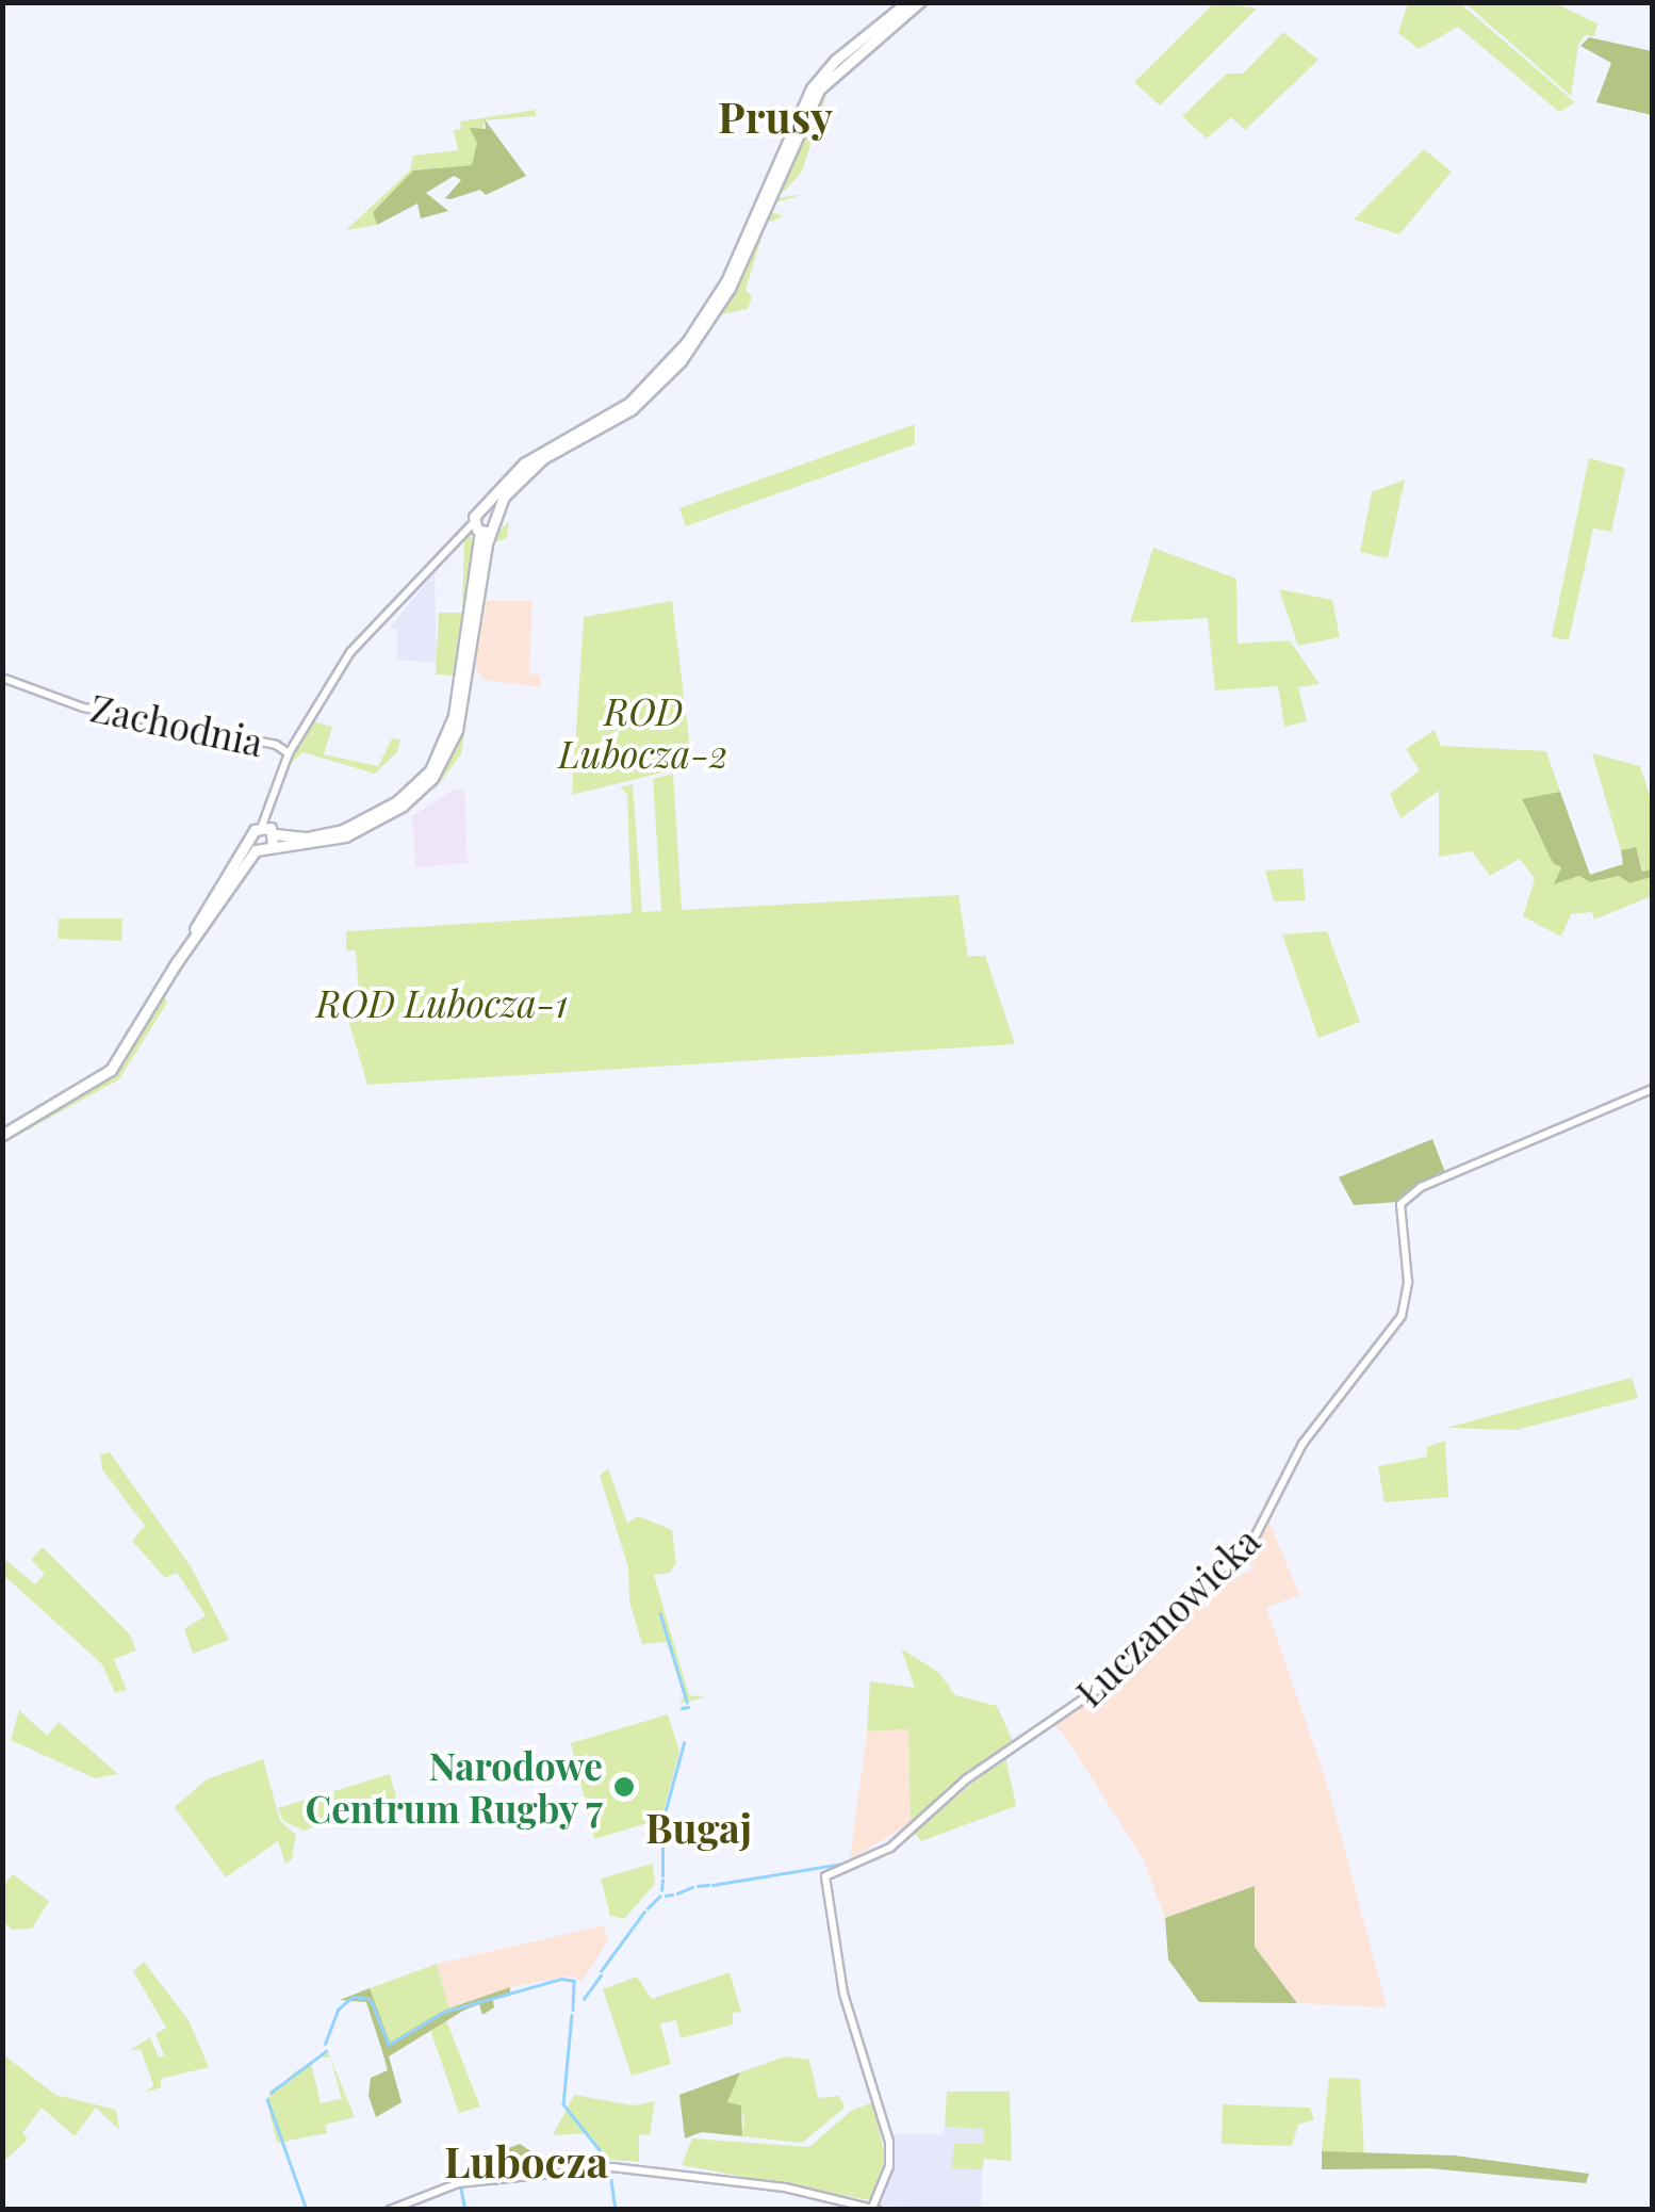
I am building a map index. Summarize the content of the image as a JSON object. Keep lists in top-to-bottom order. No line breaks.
{"streets":{"street":["Zachodnia","Łuczanowicka"]},"districts":["Prusy","Bugaj","Lubocza"],"parks":["ROD Lubocza-2","ROD Lubocza-1"],"places":["Narodowe Centrum Rugby 7"]}
